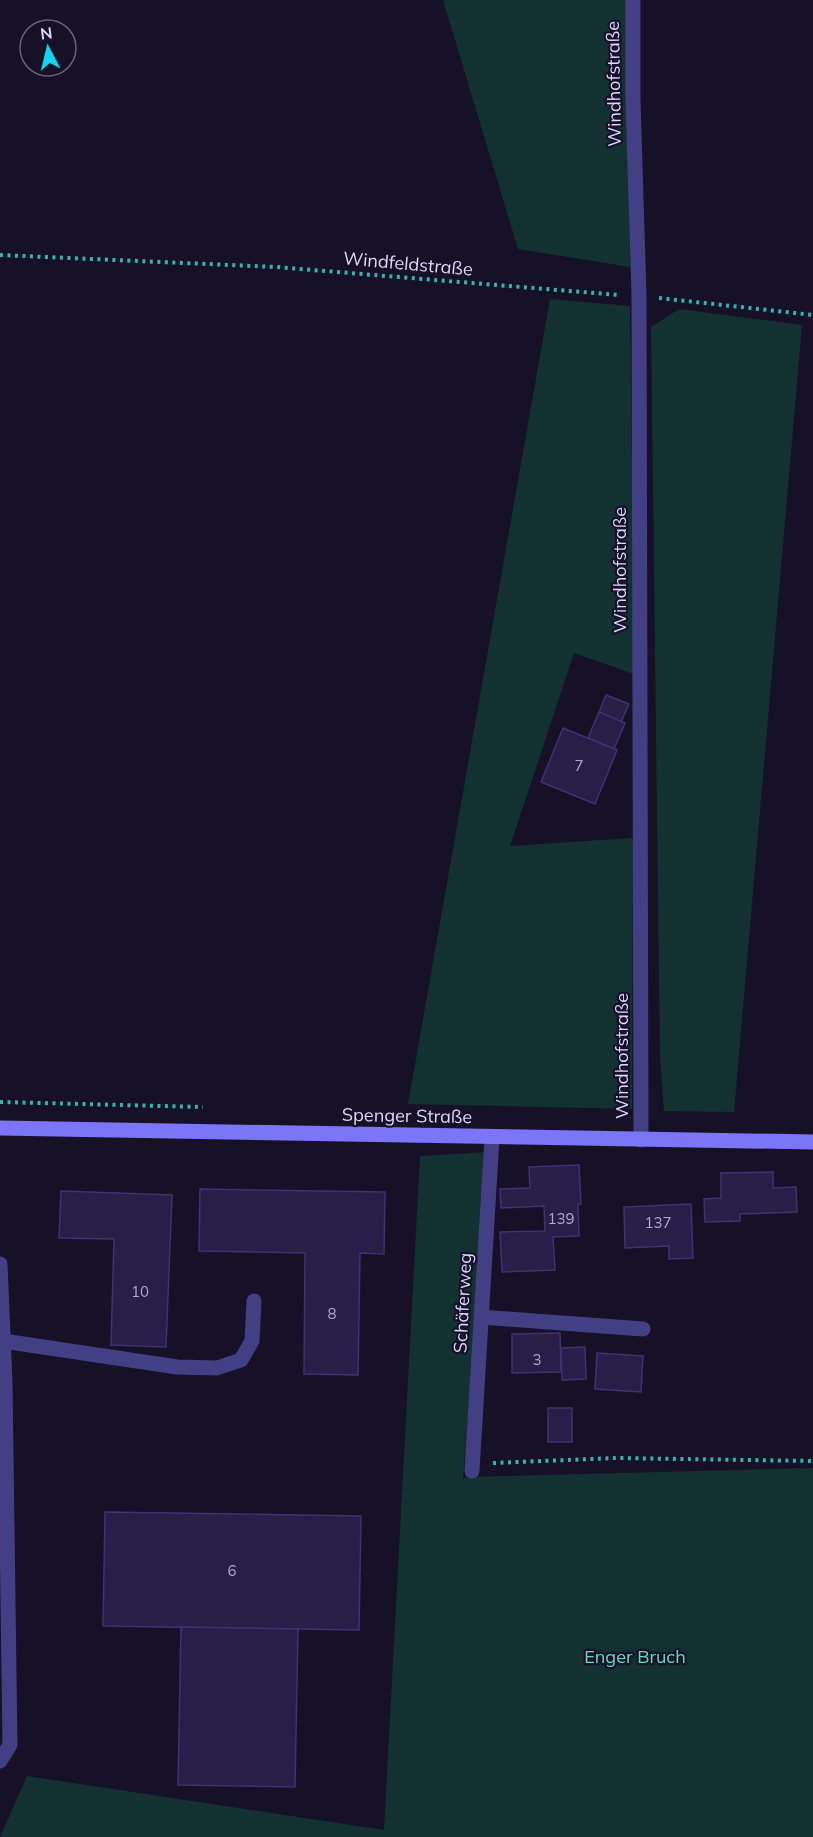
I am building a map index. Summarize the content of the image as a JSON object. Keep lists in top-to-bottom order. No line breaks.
{"streets":{"street":["Windhofstraße","Spenger Straße","Schäferweg"],"path":["Windfeldstraße"]},"crossings":[["Windhofstraße","Windfeldstraße"],["Windhofstraße","Spenger Straße"],["Spenger Straße","Schäferweg"]],"parks":["Enger Bruch"],"house_numbers":["7","139","137","10","8","3","6"],"north":"top"}
